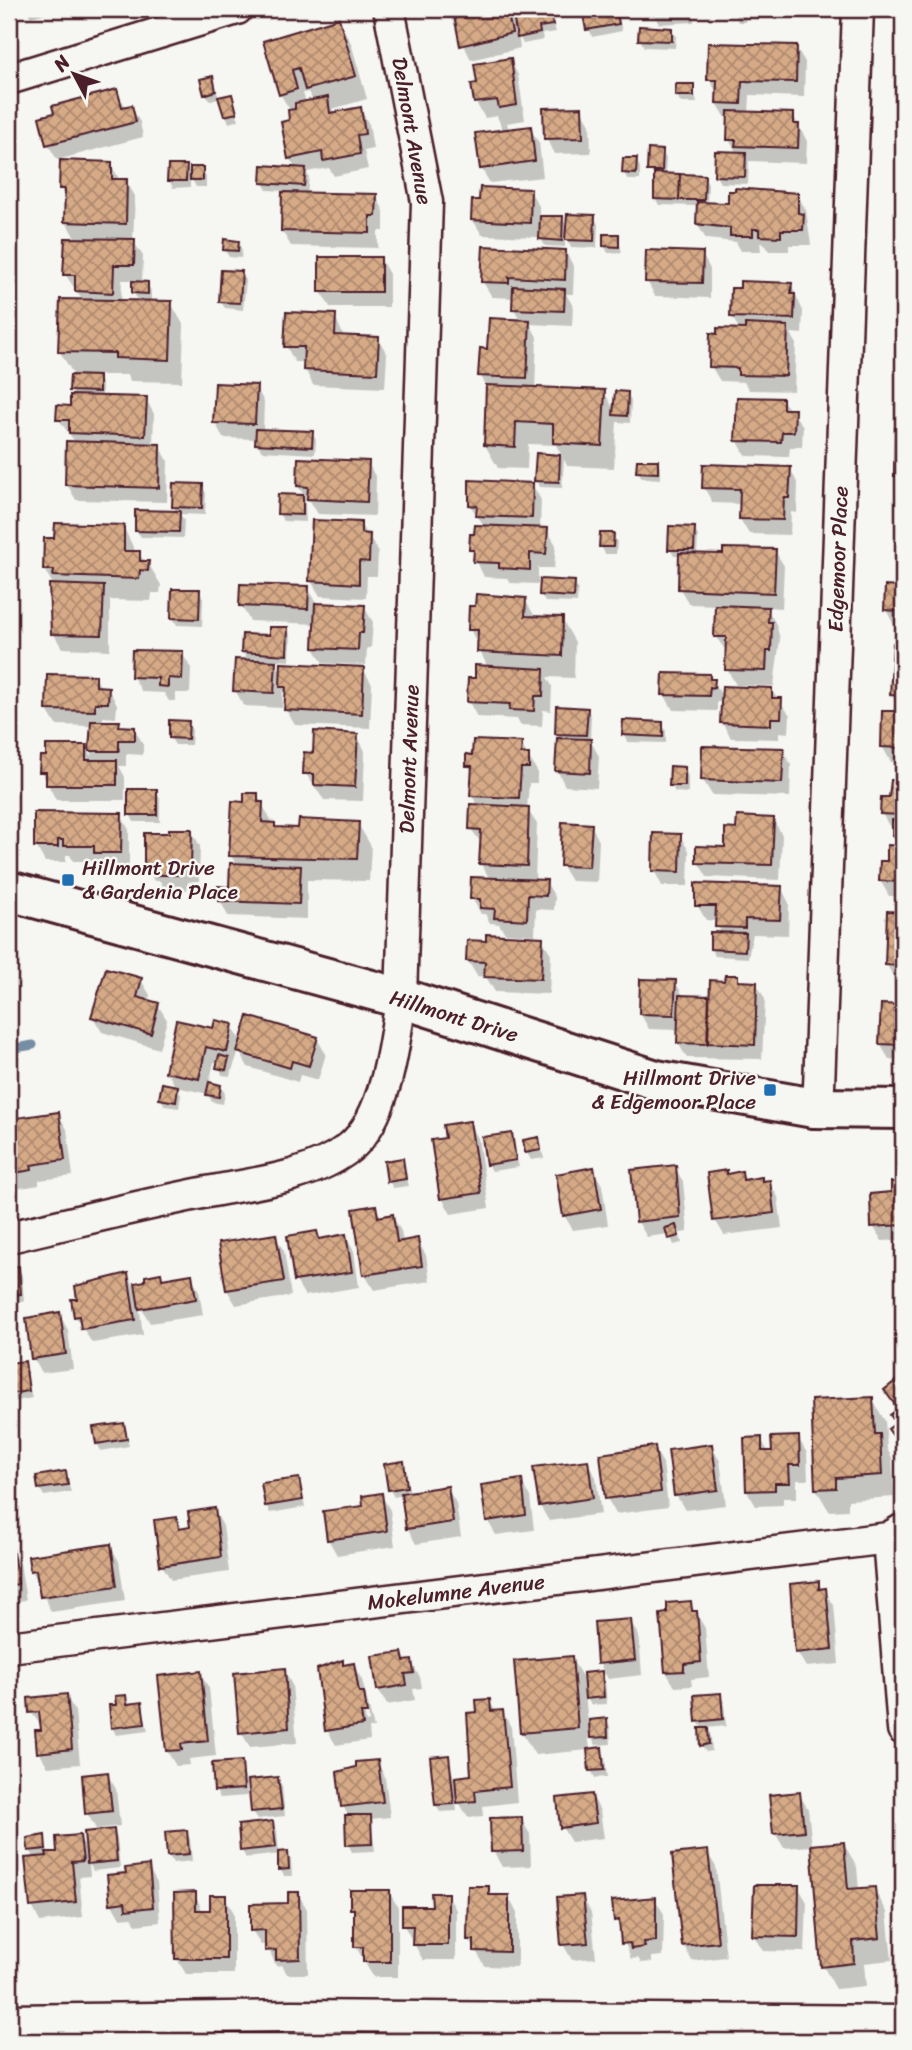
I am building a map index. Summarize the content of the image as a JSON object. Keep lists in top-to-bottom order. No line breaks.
{"streets":{"street":["Delmont Avenue","Edgemoor Place","Hillmont Drive","Mokelumne Avenue"]},"crossings":[["Delmont Avenue","Hillmont Drive"],["Edgemoor Place","Hillmont Drive"]],"places":{"transit":["Hillmont Drive & Gardenia Place","Hillmont Drive & Edgemoor Place"]},"north":"top left"}
